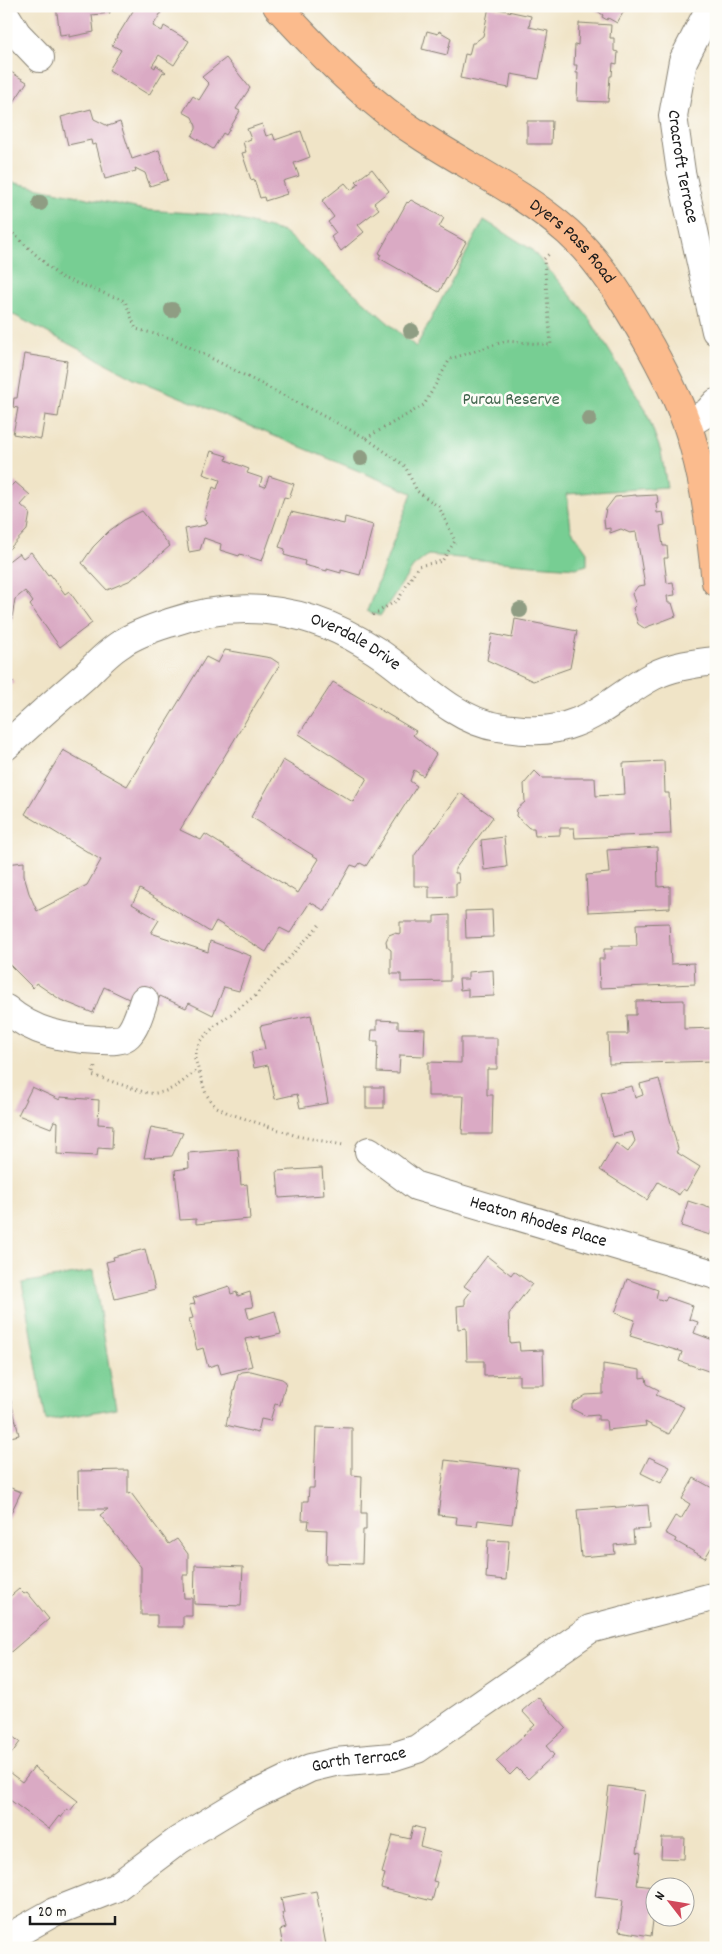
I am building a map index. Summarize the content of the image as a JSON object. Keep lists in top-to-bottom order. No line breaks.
{"streets":{"main road":["Dyers Pass Road"],"street":["Cracroft Terrace","Overdale Drive","Heaton Rhodes Place","Garth Terrace"]},"parks":["Purau Reserve"],"scale_bar":"20 m","north":"top left"}
